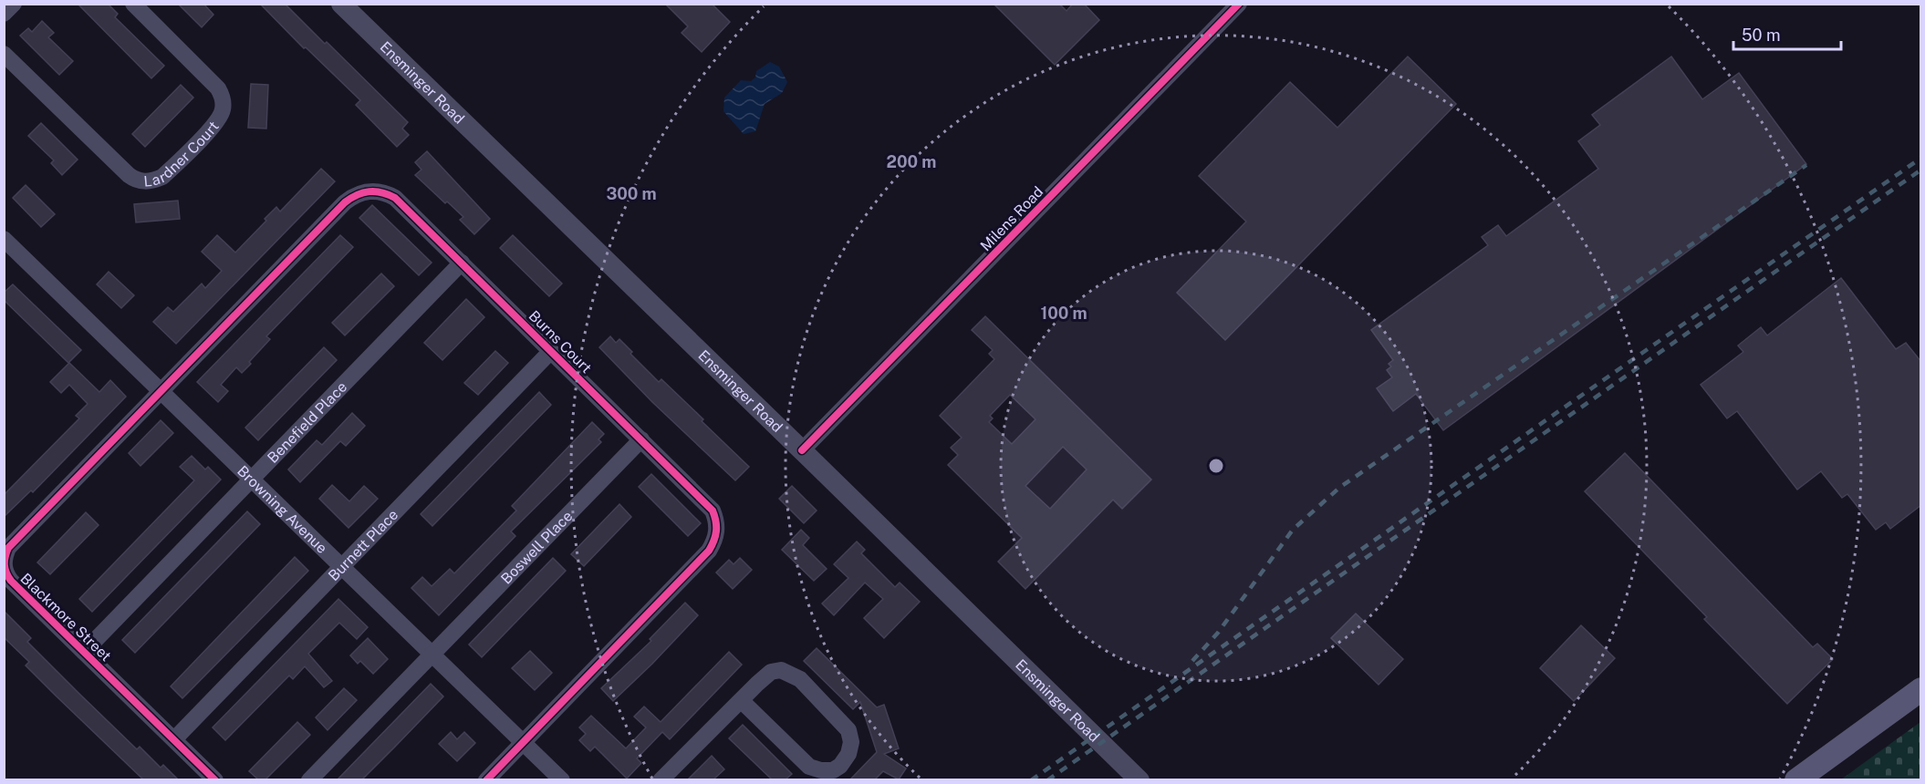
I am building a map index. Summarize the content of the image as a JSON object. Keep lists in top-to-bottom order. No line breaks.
{"streets":{"street":["Ensminger Road","Lardner Court","Milens Road","Burns Court","Benefield Place","Browning Avenue","Burnett Place","Boswell Place","Blackmore Street"]},"crossings":[["Ensminger Road","Milens Road"],["Burns Court","Benefield Place"],["Burns Court","Browning Avenue"],["Burns Court","Burnett Place"],["Burns Court","Boswell Place"],["Burns Court","Blackmore Street"],["Benefield Place","Browning Avenue"],["Benefield Place","Blackmore Street"],["Browning Avenue","Burnett Place"],["Browning Avenue","Boswell Place"],["Browning Avenue","Blackmore Street"],["Burnett Place","Blackmore Street"]],"scale_bar":"50 m","rings":["200 m","300 m","100 m"]}
